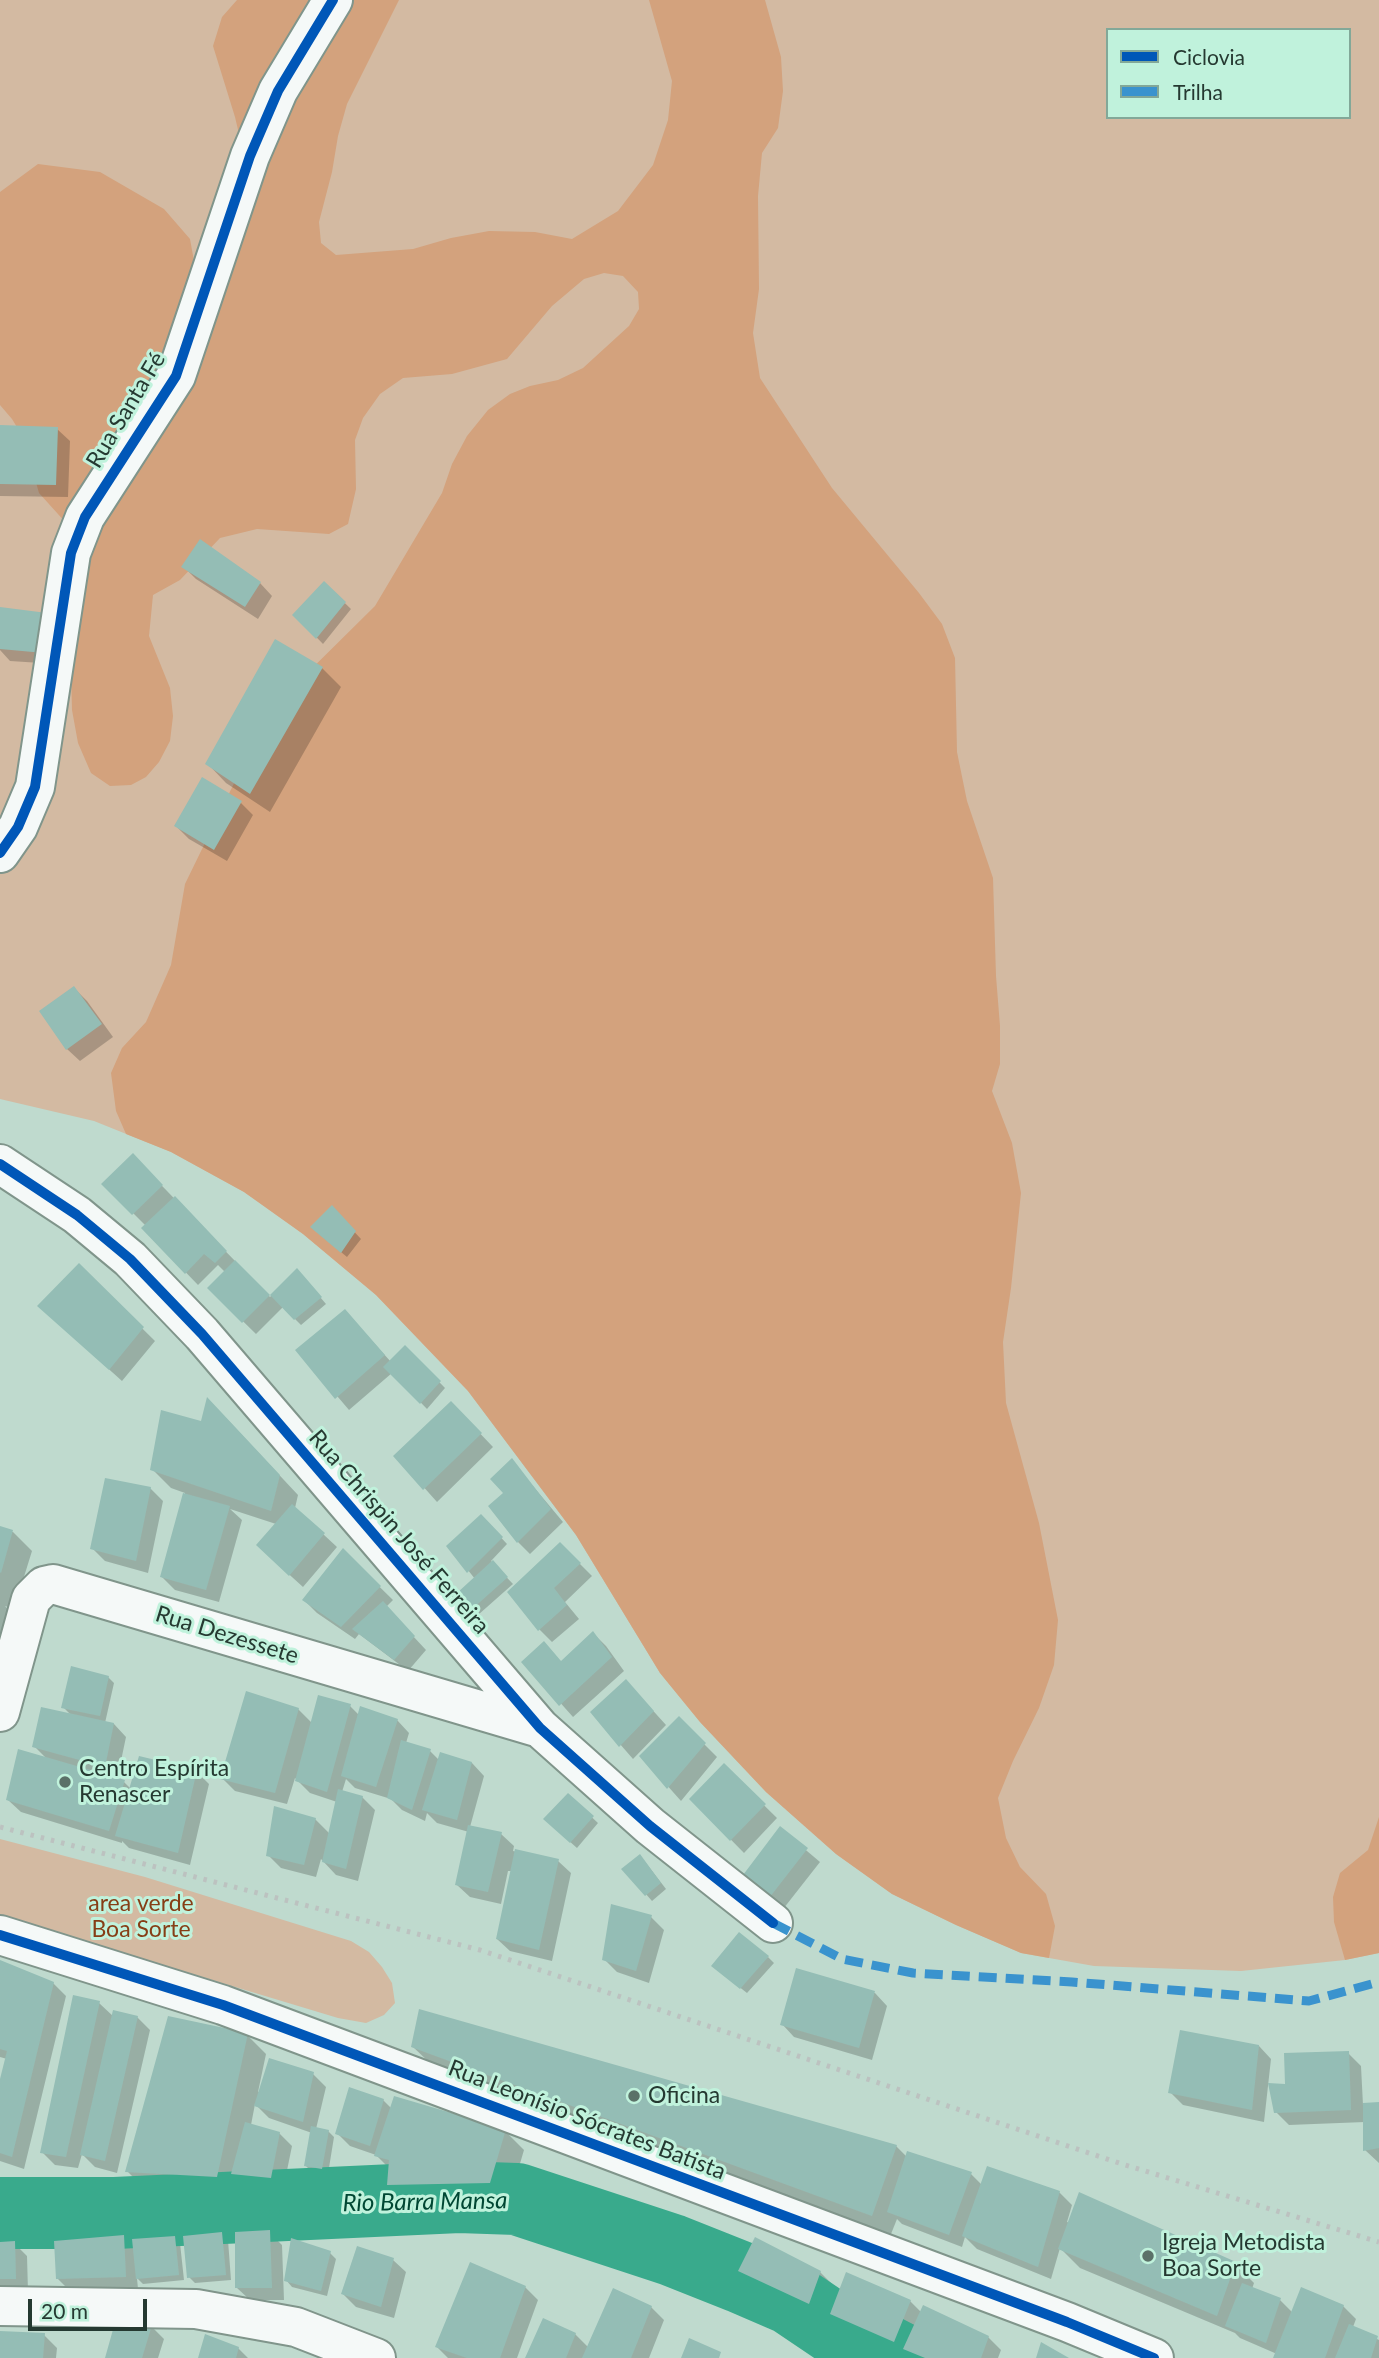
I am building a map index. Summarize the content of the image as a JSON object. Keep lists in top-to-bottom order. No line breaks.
{"streets":{"street":["Rua Santa Fé","Rua Chrispin José Ferreira","Rua Dezessete","Rua Leonísio Sócrates Batista"]},"crossings":[["Rua Chrispin José Ferreira","Rua Dezessete"]],"water":["Rio Barra Mansa"],"parks":["area verde Boa Sorte"],"places":["Centro Espírita Renascer","Oficina","Igreja Metodista Boa Sorte"],"legend":["Ciclovia","Trilha"],"scale_bar":"20 m"}
